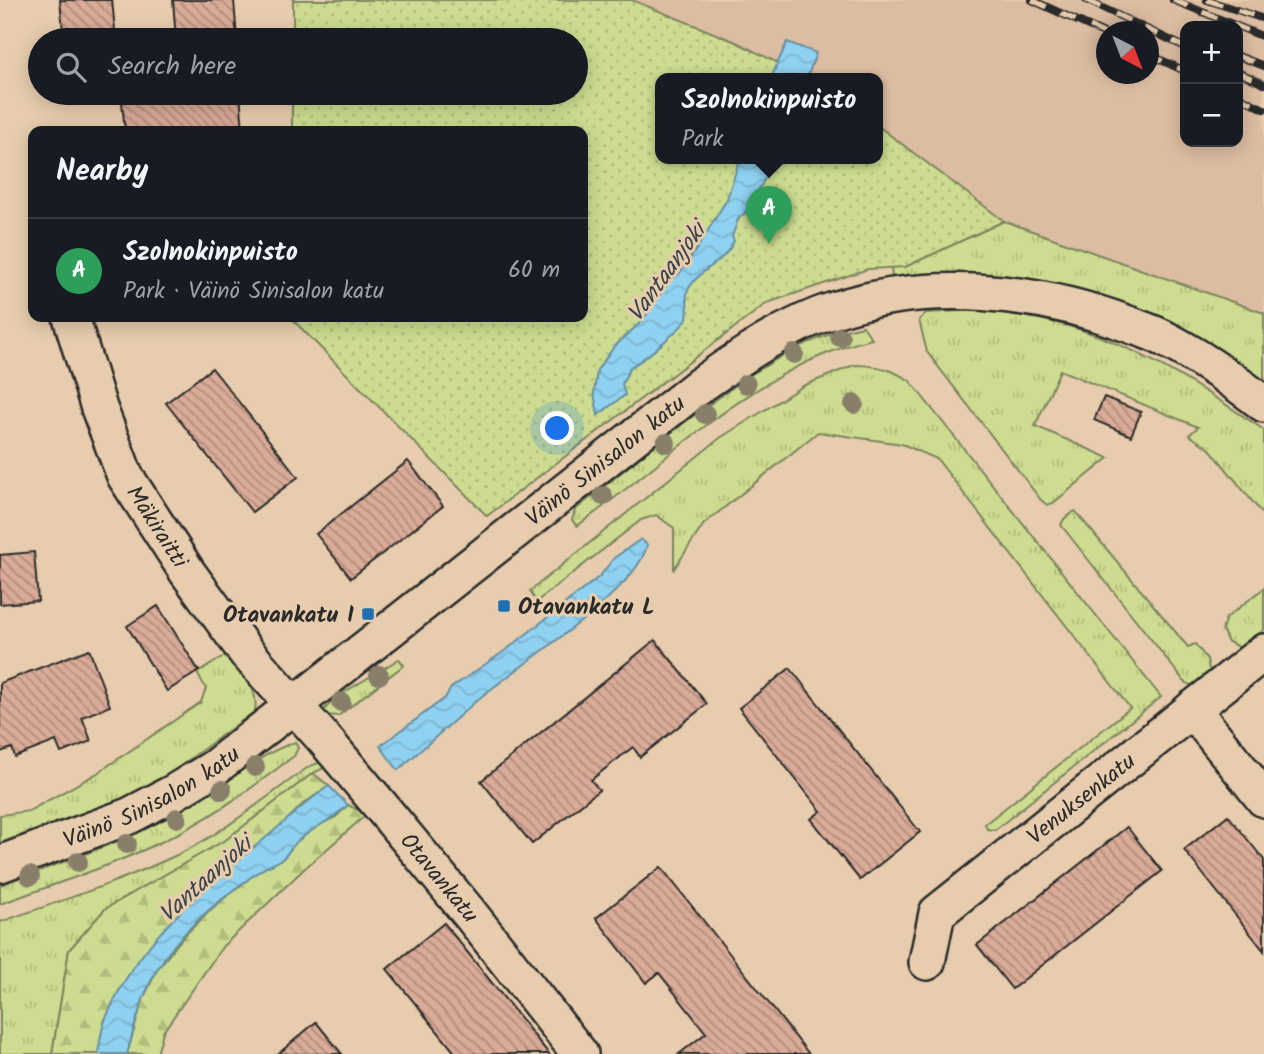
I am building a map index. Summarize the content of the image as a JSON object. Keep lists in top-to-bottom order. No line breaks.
{"streets":{"street":["Väinö Sinisalon katu","Mäkiraitti","Venuksenkatu","Otavankatu"]},"crossings":[["Väinö Sinisalon katu","Mäkiraitti"],["Väinö Sinisalon katu","Otavankatu"],["Mäkiraitti","Otavankatu"]],"water":["Vantaanjoki"],"places":{"transit":["Otavankatu L","Otavankatu I"]},"north":"bottom right","page":{"map_buttons":["+","−"],"search":"Search here","popup":["Szolnokinpuisto","Park"],"heading":"Nearby","pins":"A","list":[{"mark":"A","name":"Szolnokinpuisto","note":"Park · Väinö Sinisalon katu","value":"60 m"}]}}
